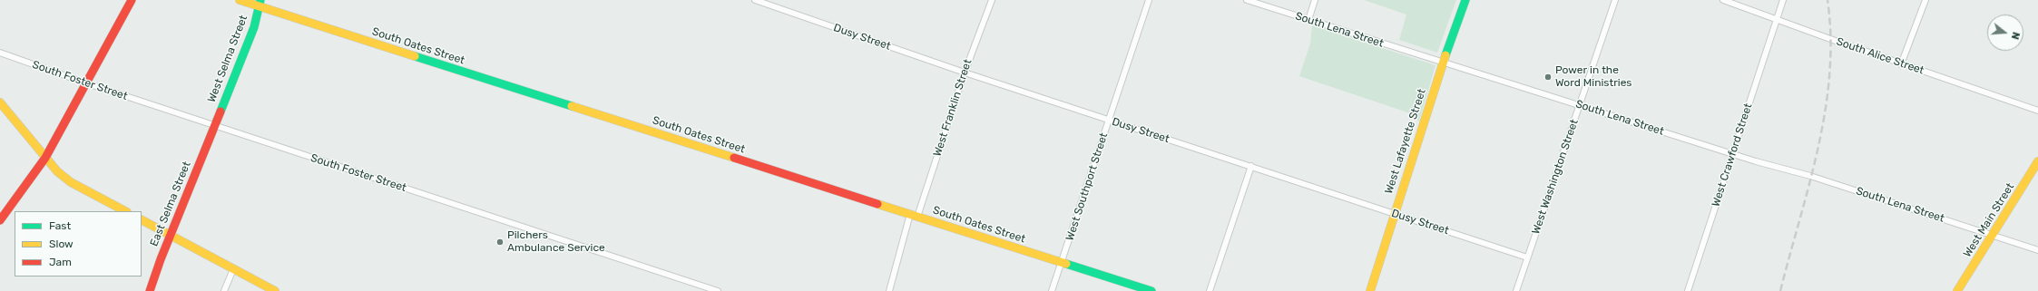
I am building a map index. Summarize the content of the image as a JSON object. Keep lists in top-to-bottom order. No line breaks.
{"streets":{"main road":["South Oates Street","West Selma Street","West Lafayette Street","East Selma Street","West Main Street"],"street":["South Lena Street","Dusy Street","South Alice Street","South Foster Street","West Franklin Street","West Crawford Street","West Washington Street","West Southport Street"]},"crossings":[["South Lena Street","West Lafayette Street"],["South Lena Street","West Crawford Street"],["South Lena Street","West Washington Street"],["South Lena Street","West Main Street"],["Dusy Street","West Franklin Street"],["Dusy Street","West Lafayette Street"],["Dusy Street","West Washington Street"],["Dusy Street","West Southport Street"],["South Oates Street","West Selma Street"],["South Oates Street","West Franklin Street"],["South Oates Street","West Southport Street"],["South Alice Street","West Crawford Street"],["West Selma Street","South Foster Street"],["West Selma Street","East Selma Street"],["South Foster Street","East Selma Street"]],"places":["Power in the Word Ministries","Pilchers Ambulance Service"],"legend":["Fast","Slow","Jam"],"north":"right"}
